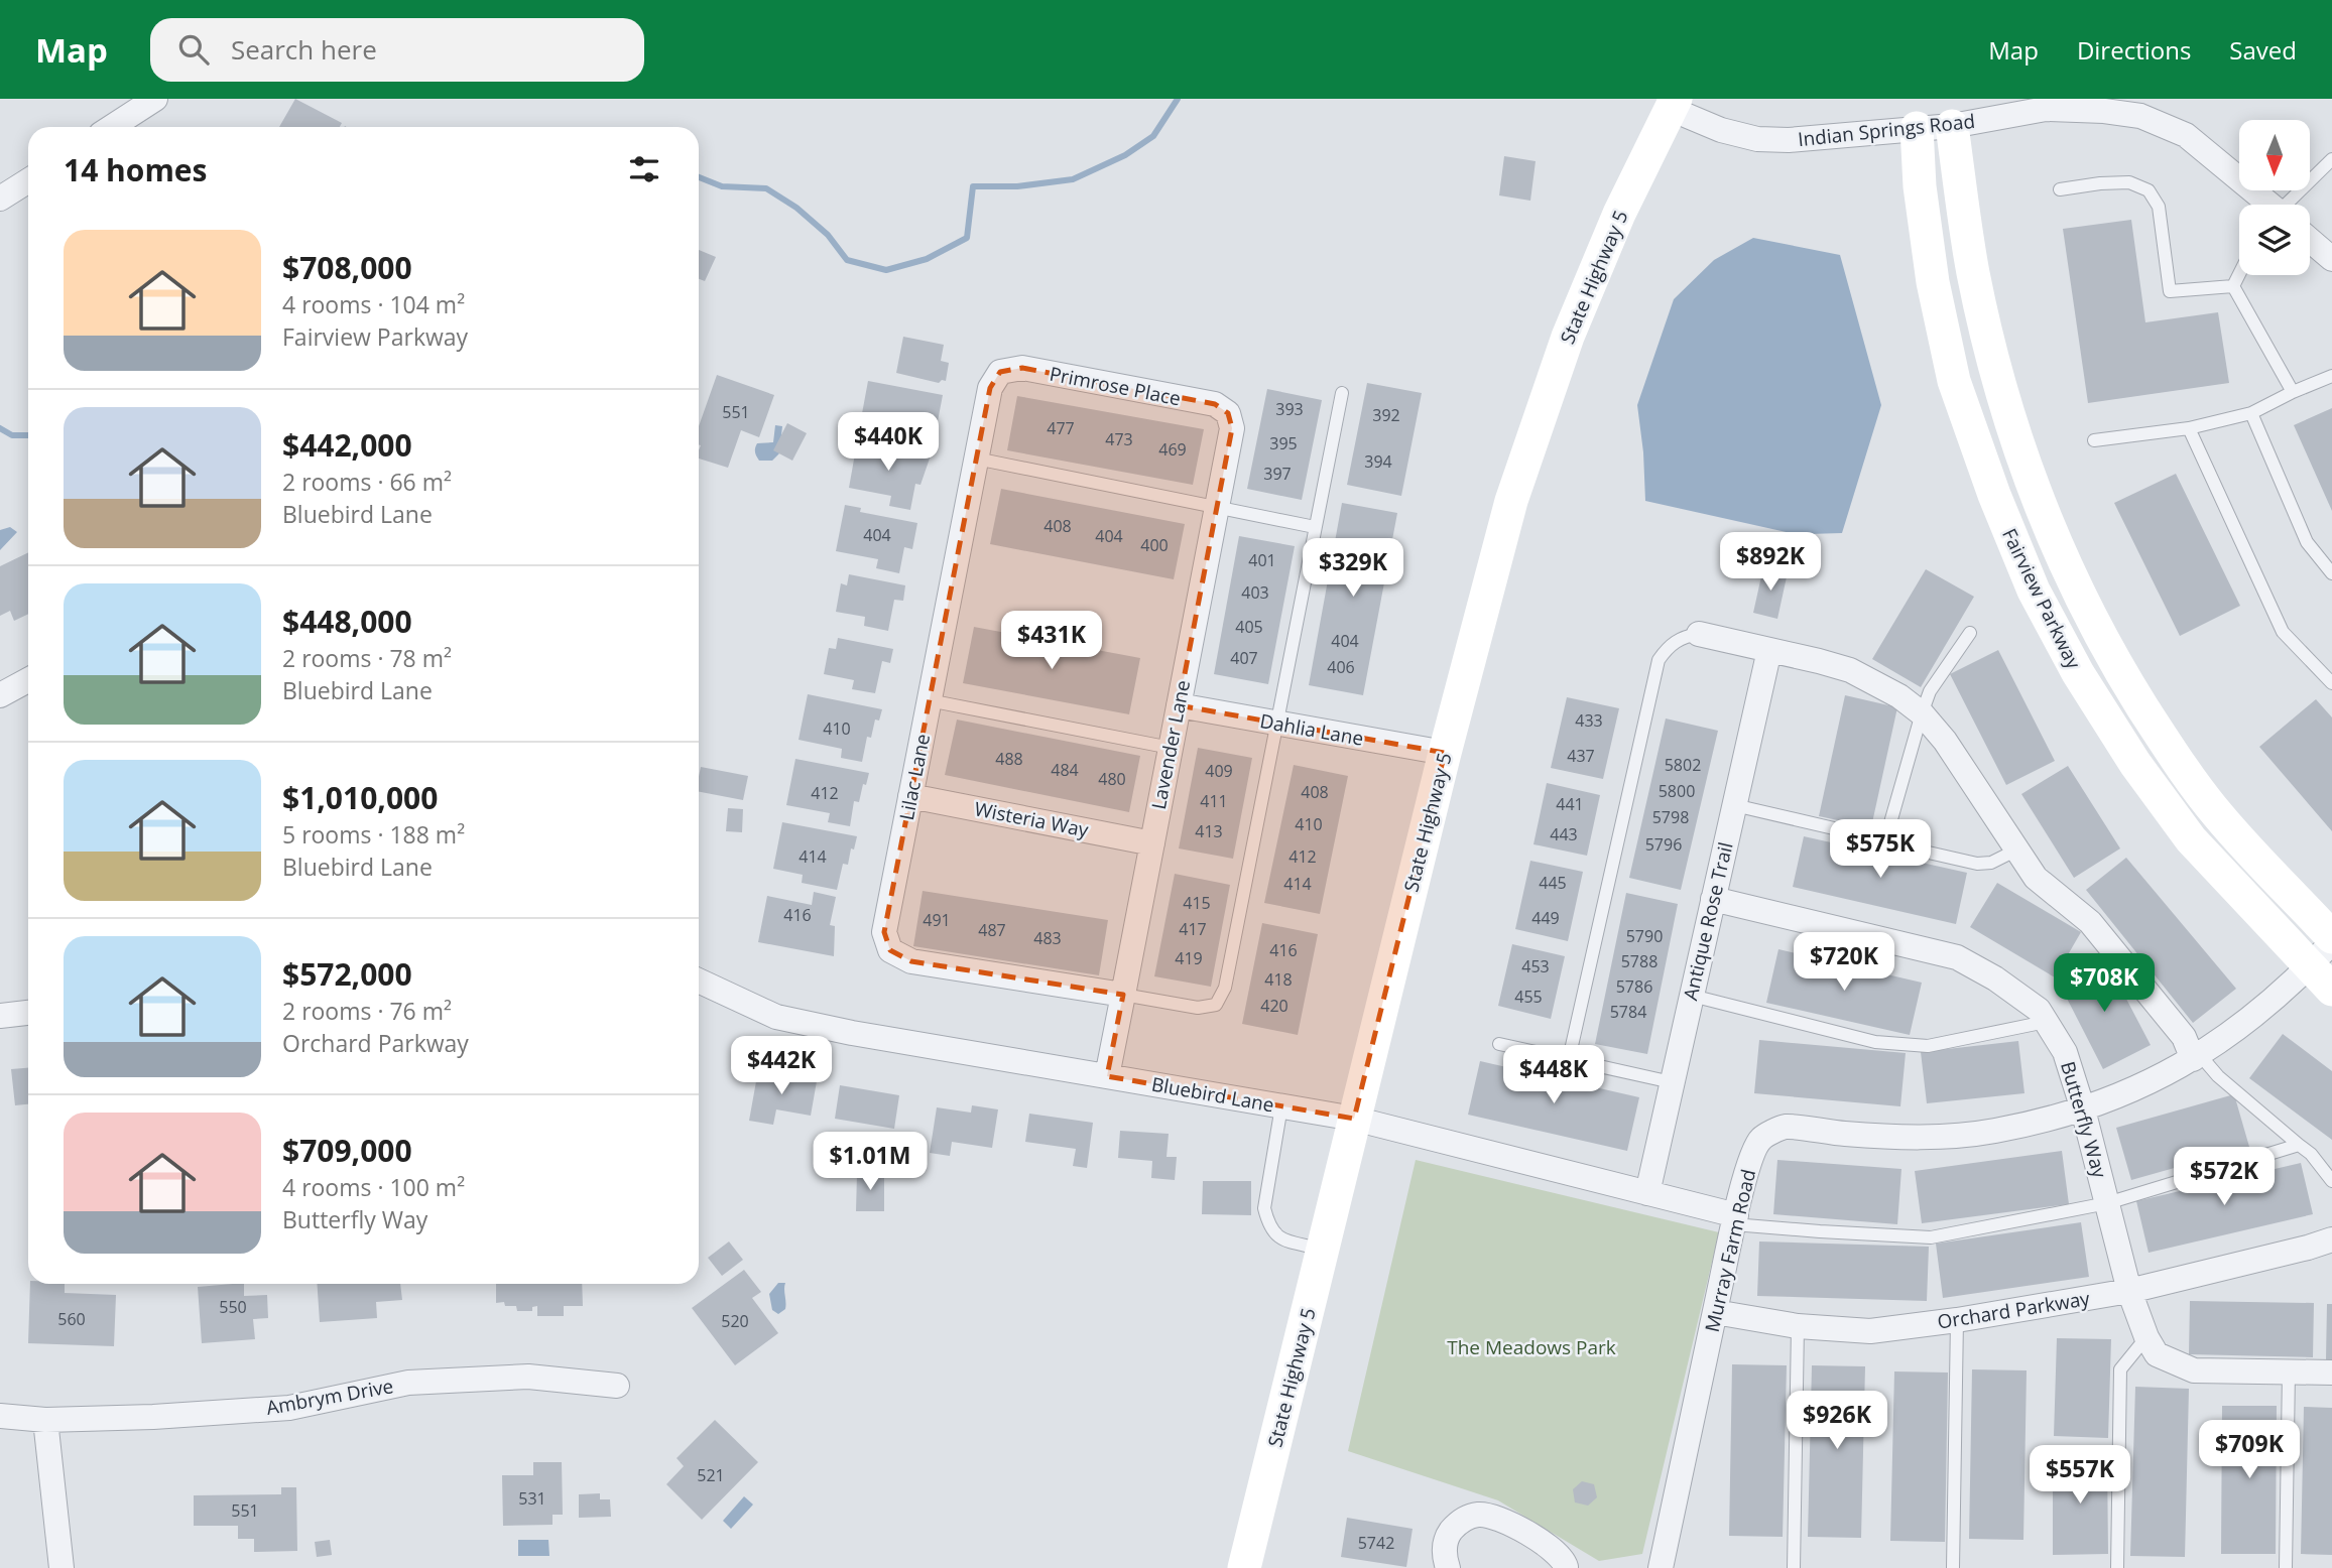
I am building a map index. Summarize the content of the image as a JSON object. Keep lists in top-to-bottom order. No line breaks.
{"streets":{"street":["Indian Springs Road","State Highway 5","Primrose Place","Fairview Parkway","Dahlia Lane","Lavender Lane","Lilac Lane","Wisteria Way","Antique Rose Trail","Bluebird Lane","Butterfly Way","Murray Farm Road","Orchard Parkway","Ambrym Drive"]},"crossings":[["Indian Springs Road","State Highway 5"],["Indian Springs Road","Fairview Parkway"],["State Highway 5","Dahlia Lane"],["State Highway 5","Bluebird Lane"],["Primrose Place","Lavender Lane"],["Primrose Place","Lilac Lane"],["Fairview Parkway","Murray Farm Road"],["Dahlia Lane","Lavender Lane"],["Lavender Lane","Lilac Lane"],["Lavender Lane","Wisteria Way"],["Lavender Lane","Bluebird Lane"],["Lilac Lane","Wisteria Way"],["Antique Rose Trail","Bluebird Lane"],["Antique Rose Trail","Butterfly Way"],["Bluebird Lane","Murray Farm Road"],["Butterfly Way","Murray Farm Road"],["Butterfly Way","Orchard Parkway"],["Murray Farm Road","Orchard Parkway"]],"parks":["The Meadows Park"],"house_numbers":["393","551","392","477","473","395","469","394","397","408","404","404","400","401","403","405","404","407","406","433","410","437","488","5802","484","409","480","5800","408","412","411","441","5798","410","413","443","5796","414","412","445","414","415","416","449","491","417","487","5790","483","416","419","5788","453","418","5786","455","420","5784","550","560","520","521","531","551","5742"],"north":"bottom","page":{"header":"Map","search":"Search here","nav":["Map","Directions","Saved"],"heading":"14 homes","list":[{"name":"$708,000","note":"4 rooms · 104 m² · Fairview Parkway"},{"name":"$442,000","note":"2 rooms · 66 m² · Bluebird Lane"},{"name":"$448,000","note":"2 rooms · 78 m² · Bluebird Lane"},{"name":"$1,010,000","note":"5 rooms · 188 m² · Bluebird Lane"},{"name":"$572,000","note":"2 rooms · 76 m² · Orchard Parkway"},{"name":"$709,000","note":"4 rooms · 100 m² · Butterfly Way"}],"price":["$440K","$892K","$329K","$431K","$575K","$720K","$708K","$442K","$448K","$1.01M","$572K","$926K","$709K","$557K"]}}
